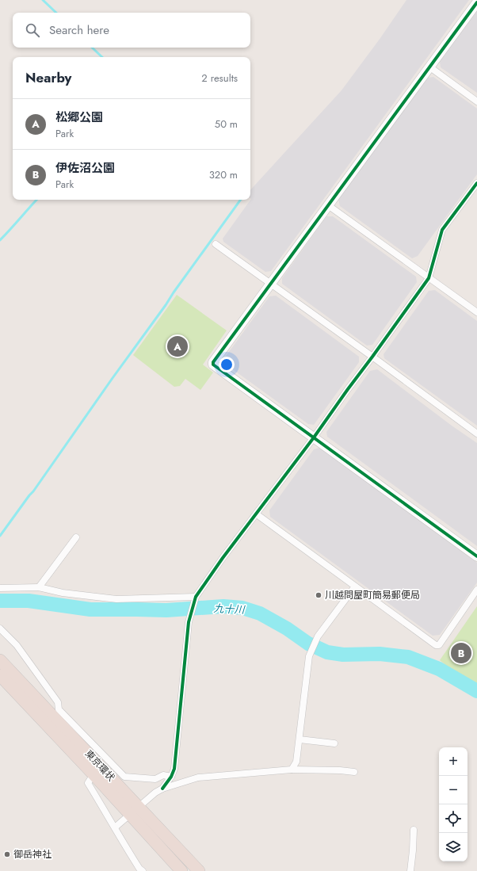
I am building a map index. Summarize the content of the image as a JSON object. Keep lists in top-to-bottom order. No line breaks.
{"streets":{"highway":["東京環状"]},"water":["九十川"],"places":["川越問屋町簡易郵便局","御岳神社"],"page":{"search":"Search here","heading":["Nearby","2 results"],"list":[{"mark":"A","name":"松郷公園","note":"Park","value":"50 m"},{"mark":"B","name":"伊佐沼公園","note":"Park","value":"320 m"}],"pins":["A","B"],"map_buttons":["+","−"]}}
